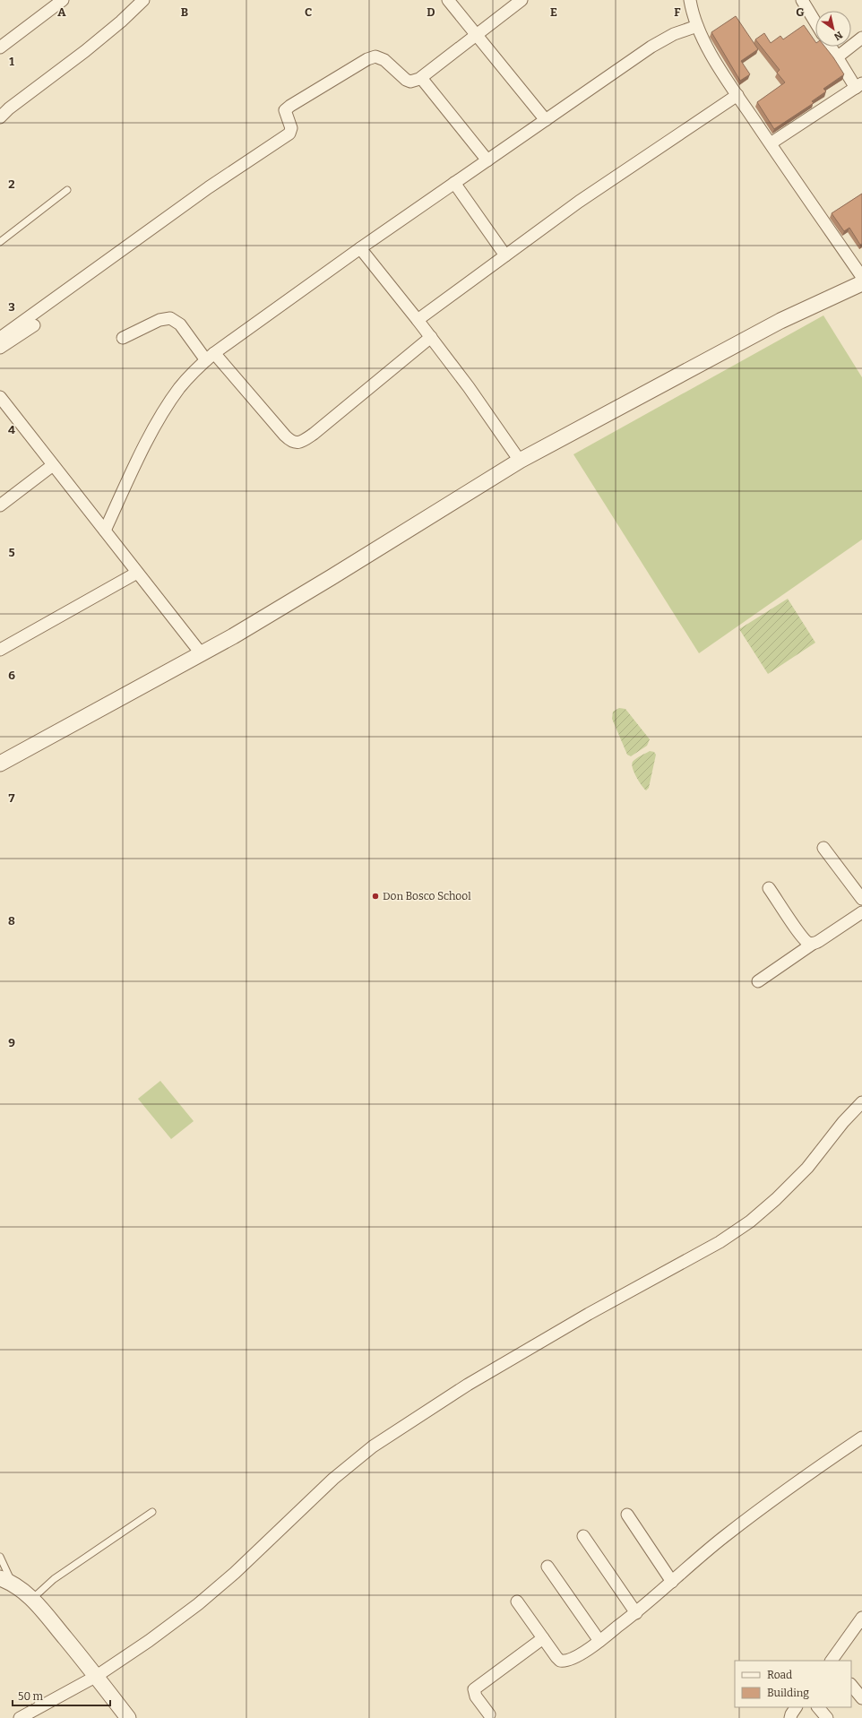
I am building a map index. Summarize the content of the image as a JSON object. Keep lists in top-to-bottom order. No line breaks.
{"places":["Don Bosco School"],"legend":["Road","Building"],"scale_bar":"50 m","north":"bottom right","grid":{"columns":["A","B","C","D","E","F","G"],"rows":["1","2","3","4","5","6","7","8","9"]}}
